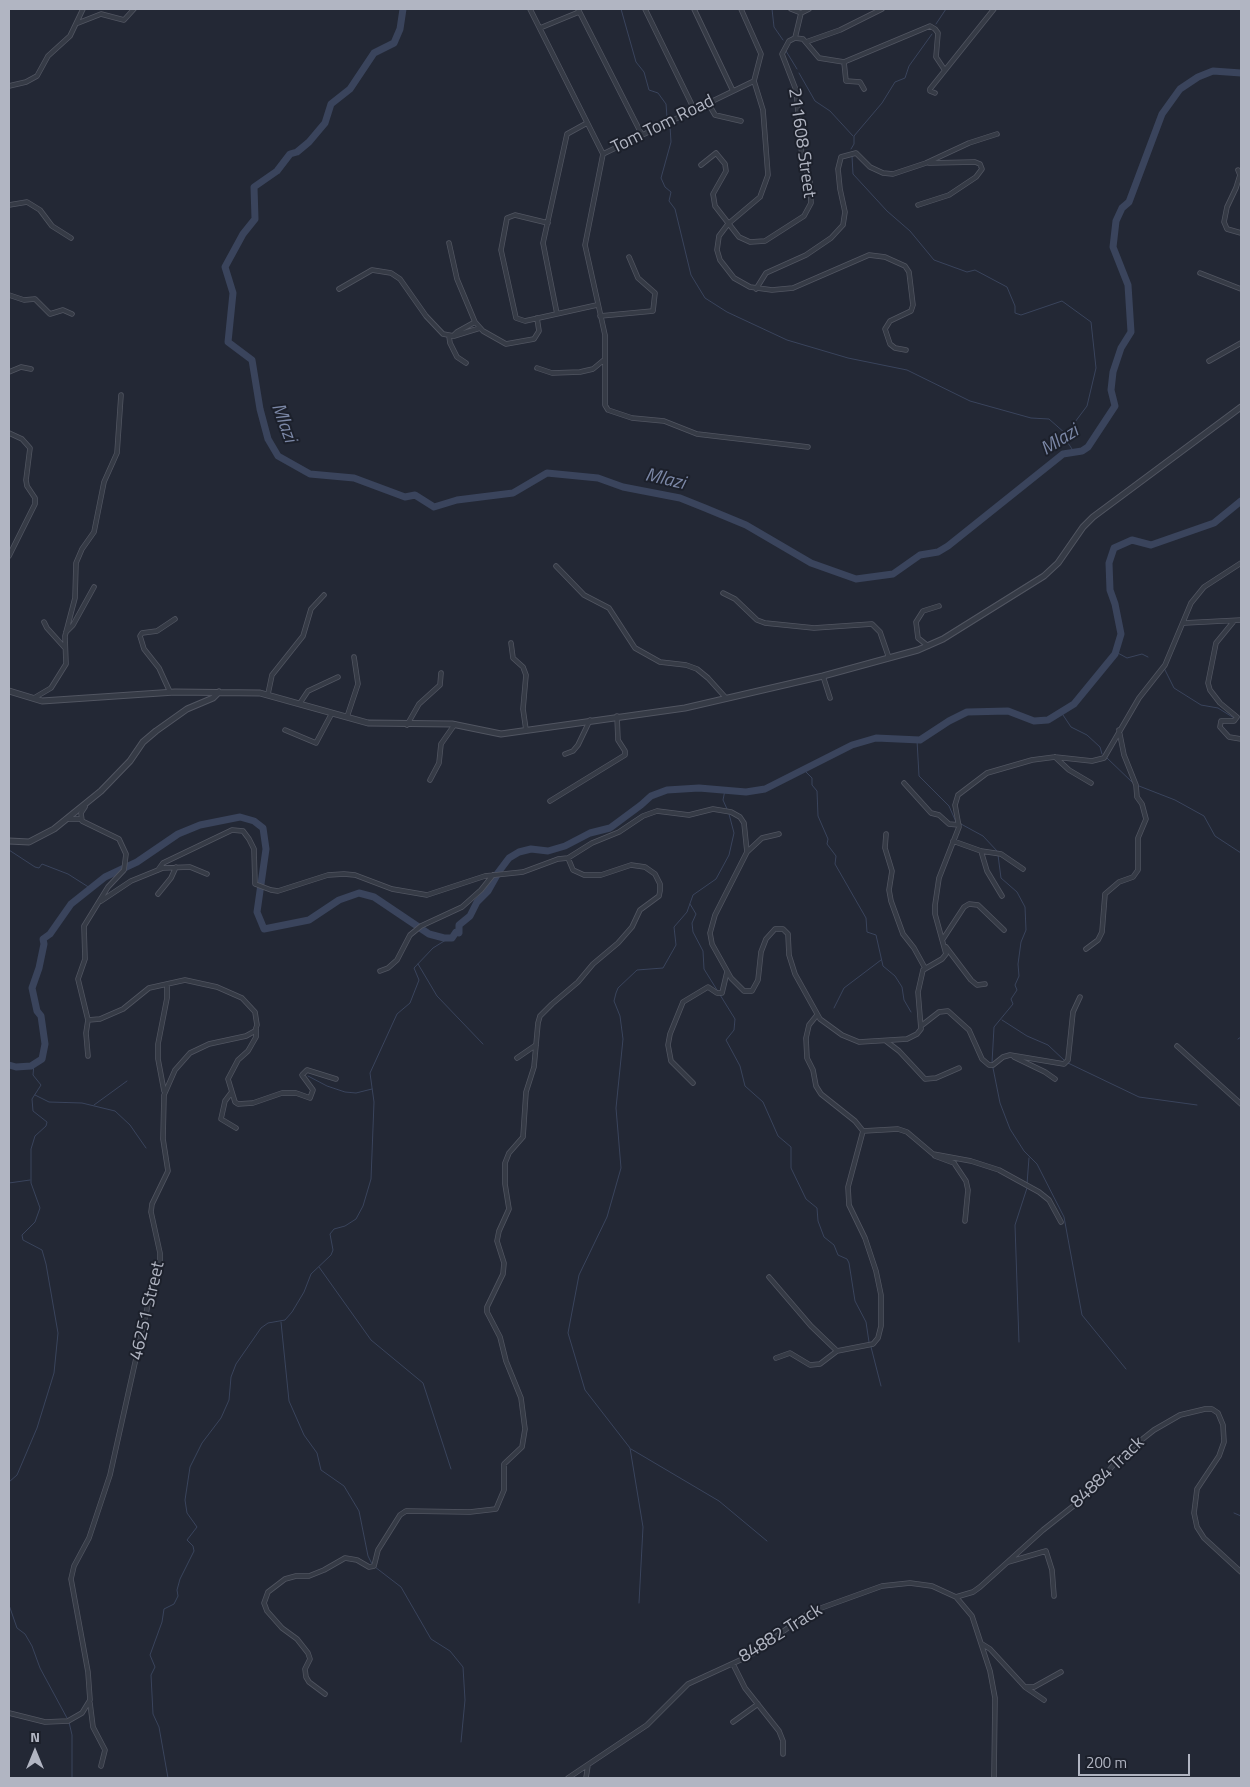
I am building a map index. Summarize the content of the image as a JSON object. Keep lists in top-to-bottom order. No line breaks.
{"streets":{"street":["Tom Tom Road","211608 Street","46251 Street","84884 Track","84882 Track"]},"crossings":[["84884 Track","84882 Track"]],"water":["Mlazi"],"scale_bar":"200 m","north":"top"}
